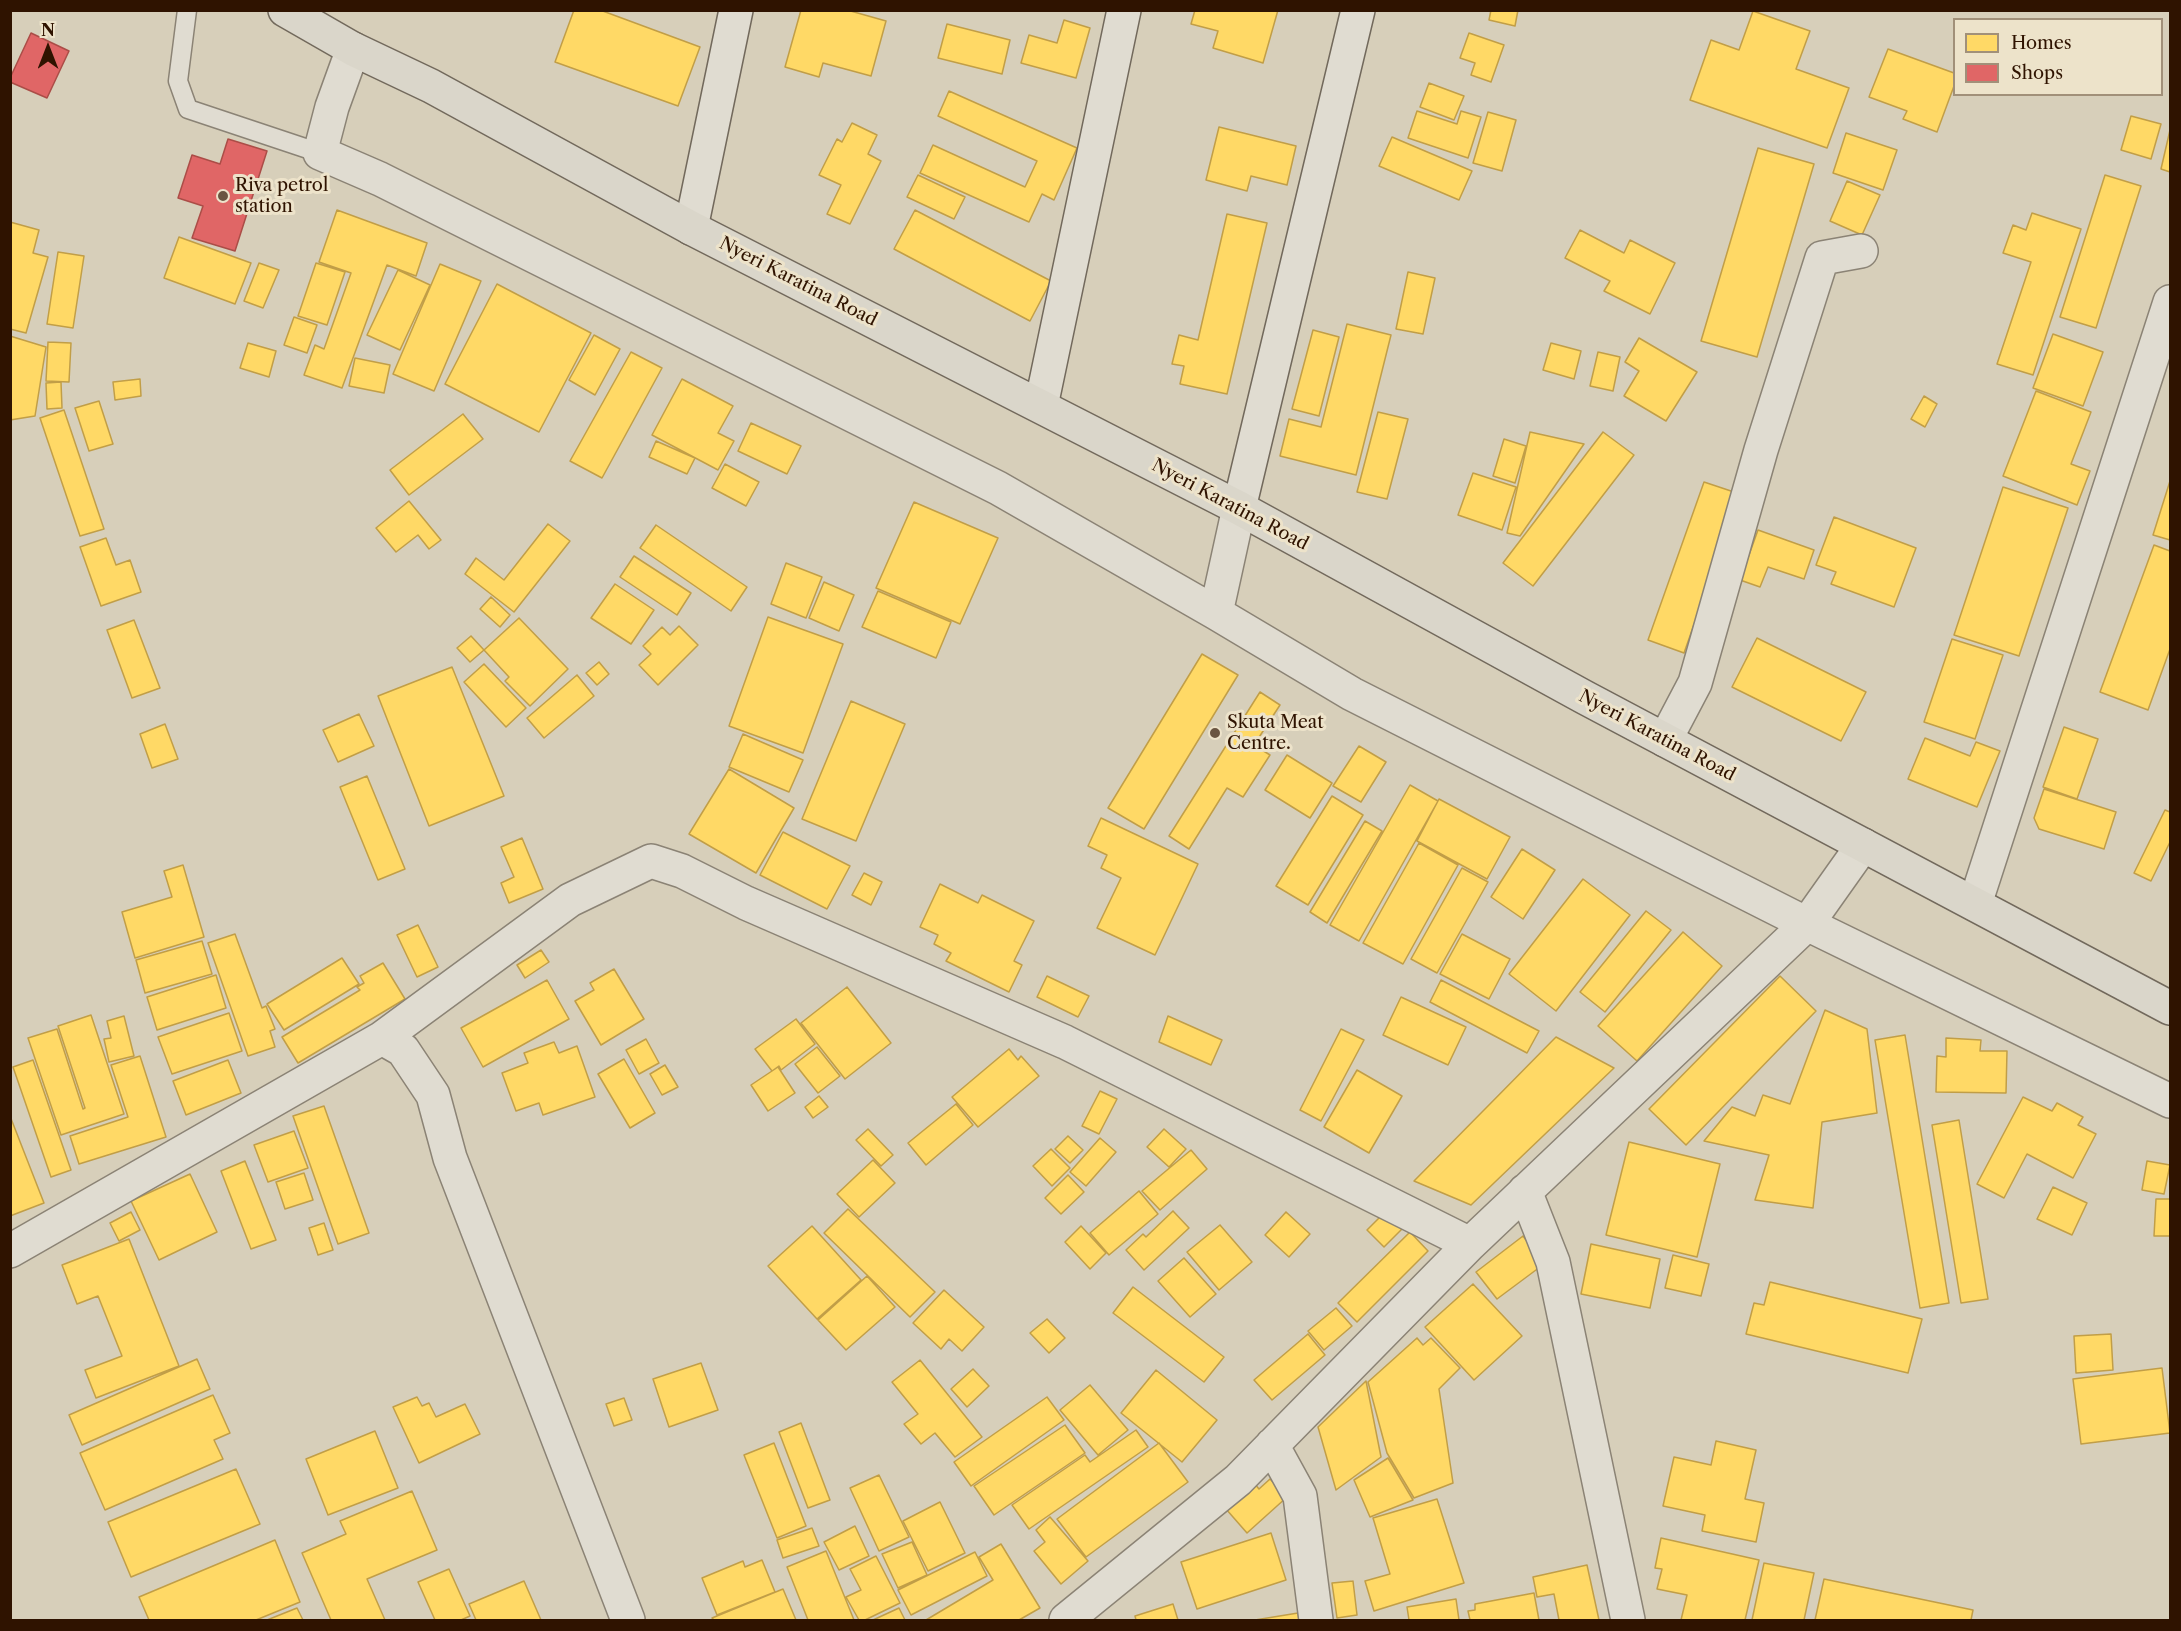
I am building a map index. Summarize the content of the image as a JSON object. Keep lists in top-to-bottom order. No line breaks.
{"streets":{"highway":["Nyeri Karatina Road"]},"places":["Riva petrol station","Skuta Meat Centre."],"legend":["Homes","Shops"],"north":"top"}
